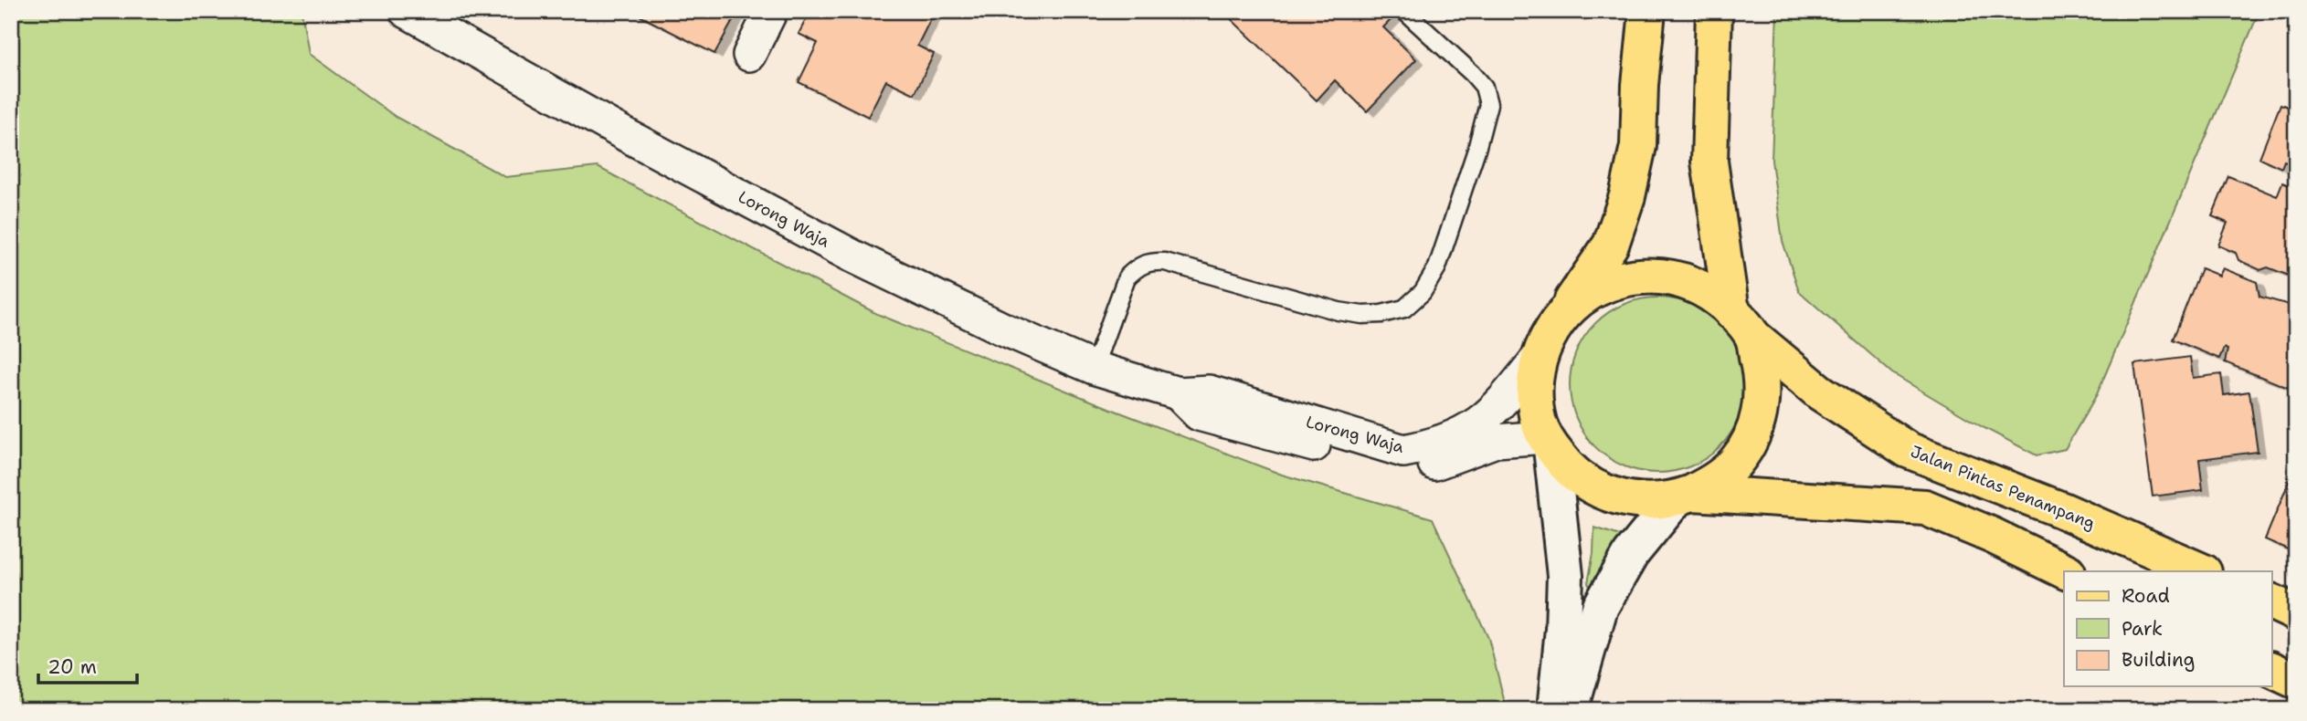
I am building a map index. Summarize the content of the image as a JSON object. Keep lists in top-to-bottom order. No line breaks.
{"streets":{"main road":["Jalan Pintas Penampang"],"street":["Lorong Waja"]},"crossings":[["Lorong Waja","Jalan Pintas Penampang"]],"legend":["Road","Park","Building"],"scale_bar":"20 m"}
